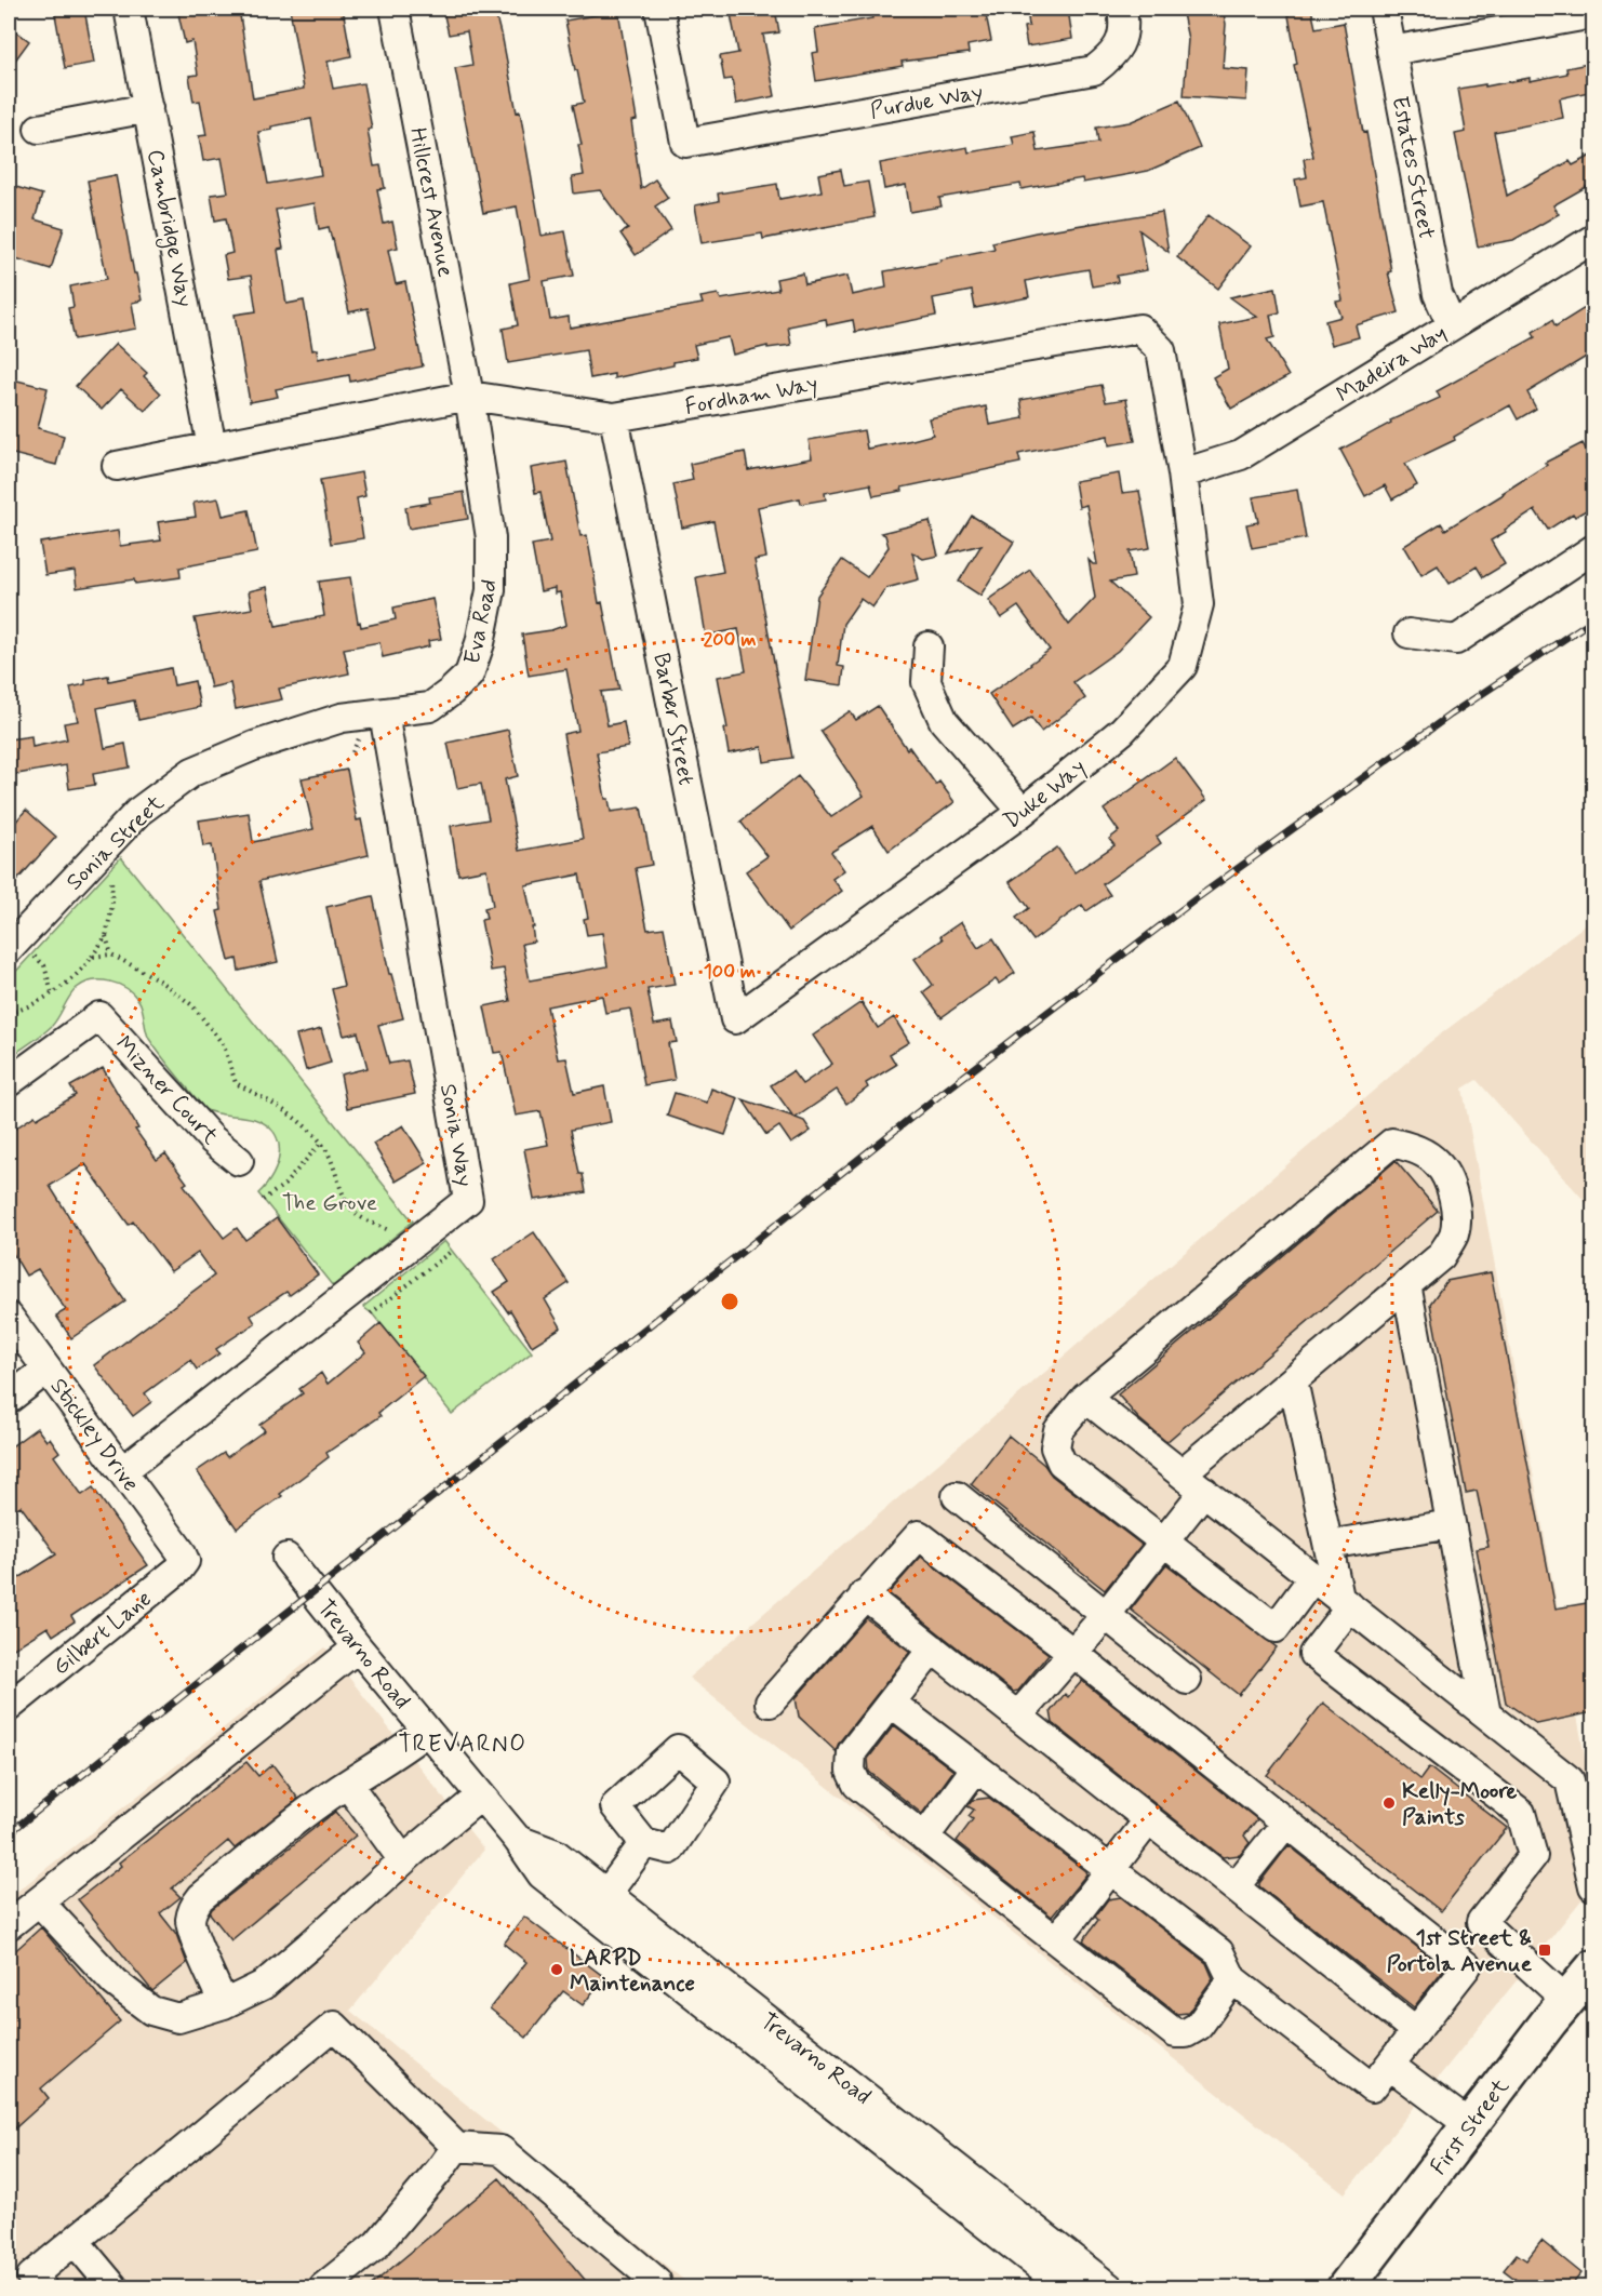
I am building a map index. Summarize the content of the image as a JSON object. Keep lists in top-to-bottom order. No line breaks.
{"streets":{"main road":["First Street"],"street":["Purdue Way","Estates Street","Hillcrest Avenue","Cambridge Way","Madeira Way","Fordham Way","Eva Road","Barber Street","Duke Way","Sonia Street","Mizner Court","Sonia Way","Stickley Drive","Gilbert Lane","Trevarno Road"]},"crossings":[["Estates Street","Madeira Way"],["Hillcrest Avenue","Fordham Way"],["Hillcrest Avenue","Eva Road"],["Cambridge Way","Fordham Way"],["Madeira Way","Fordham Way"],["Madeira Way","Duke Way"],["Fordham Way","Eva Road"],["Fordham Way","Barber Street"],["Fordham Way","Duke Way"],["Eva Road","Sonia Street"],["Eva Road","Sonia Way"],["Barber Street","Duke Way"],["Sonia Street","Sonia Way"],["Sonia Way","Stickley Drive"],["Stickley Drive","Gilbert Lane"]],"districts":["TREVARNO"],"parks":["The Grove"],"places":{"other":["Kelly-Moore Paints","LARPD Maintenance"],"transit":["1st Street & Portola Avenue"]},"rings":["200 m","100 m"]}
